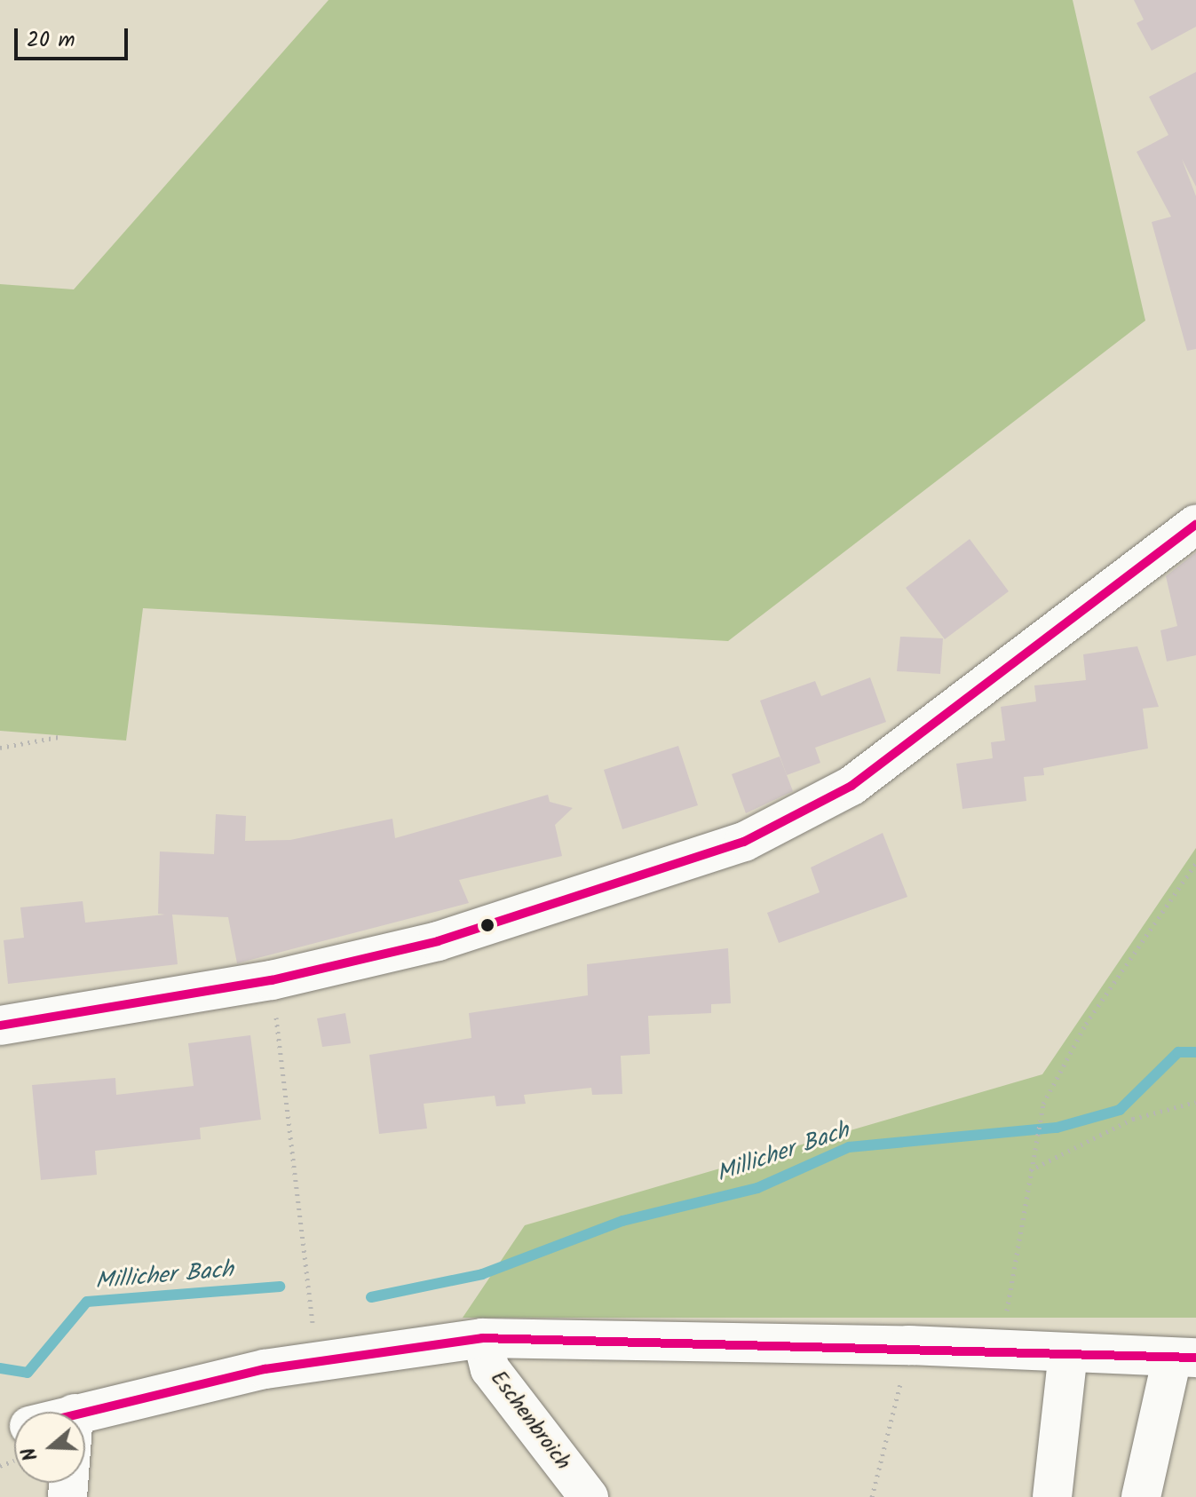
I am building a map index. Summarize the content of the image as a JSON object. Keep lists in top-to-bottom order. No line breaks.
{"streets":{"street":["Eschenbroich"]},"water":["Millicher Bach"],"scale_bar":"20 m","north":"left"}
